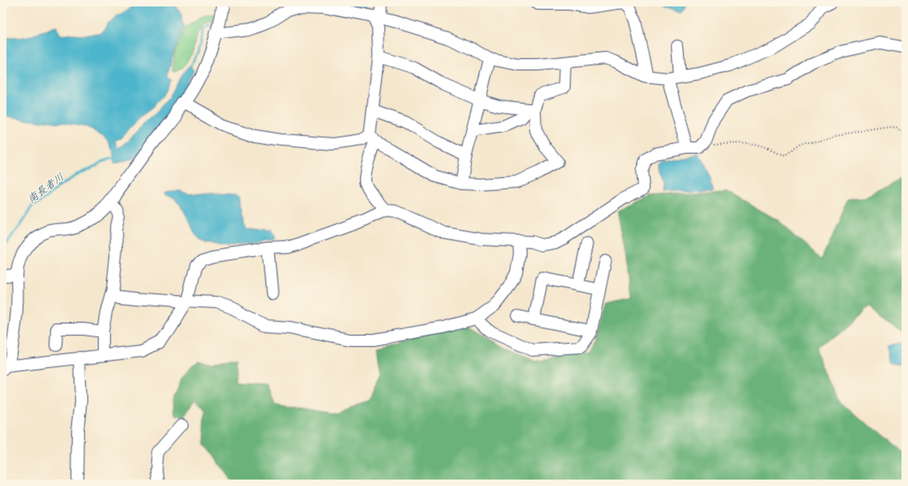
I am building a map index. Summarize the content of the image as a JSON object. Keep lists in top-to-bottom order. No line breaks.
{"water":["南長者川"]}
